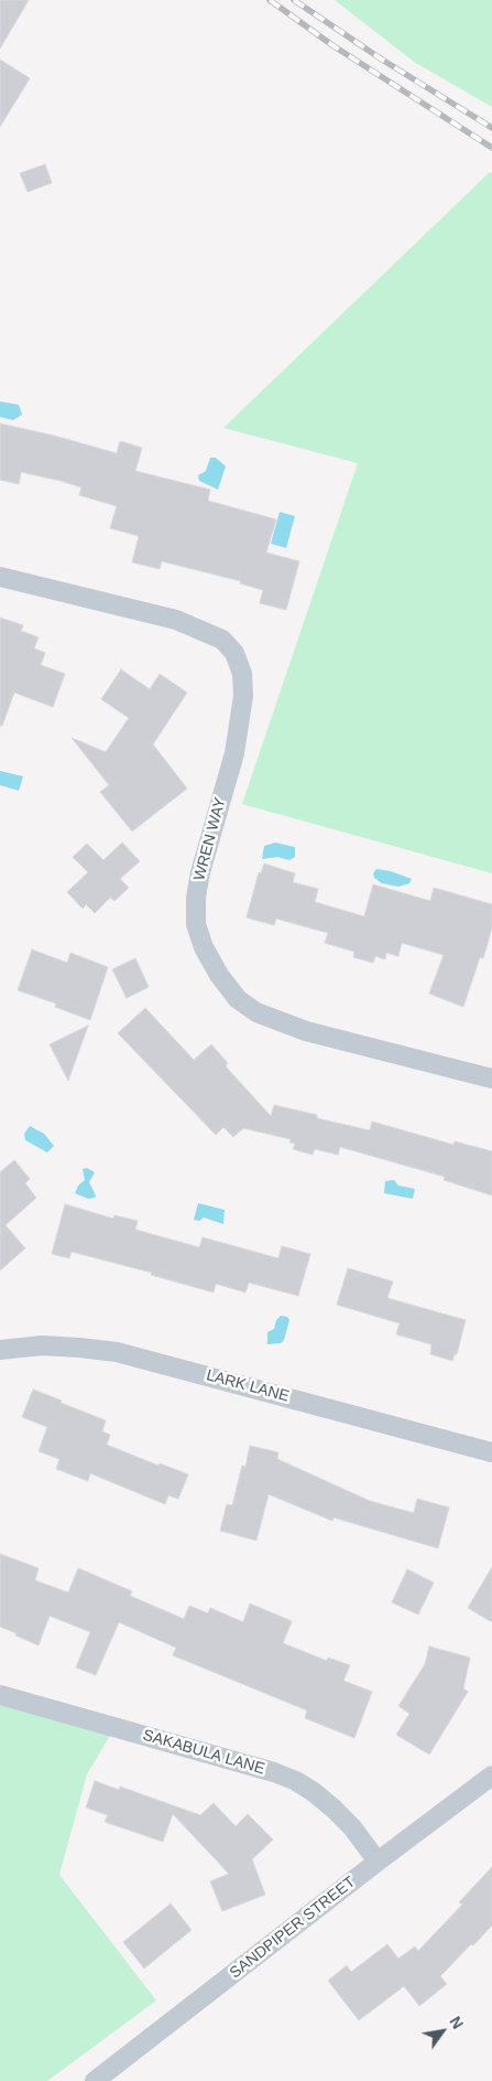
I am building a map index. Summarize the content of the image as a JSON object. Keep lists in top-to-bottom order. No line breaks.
{"streets":{"street":["WREN WAY","LARK LANE","SAKABULA LANE","SANDPIPER STREET"]},"crossings":[["SAKABULA LANE","SANDPIPER STREET"]],"north":"top right"}
